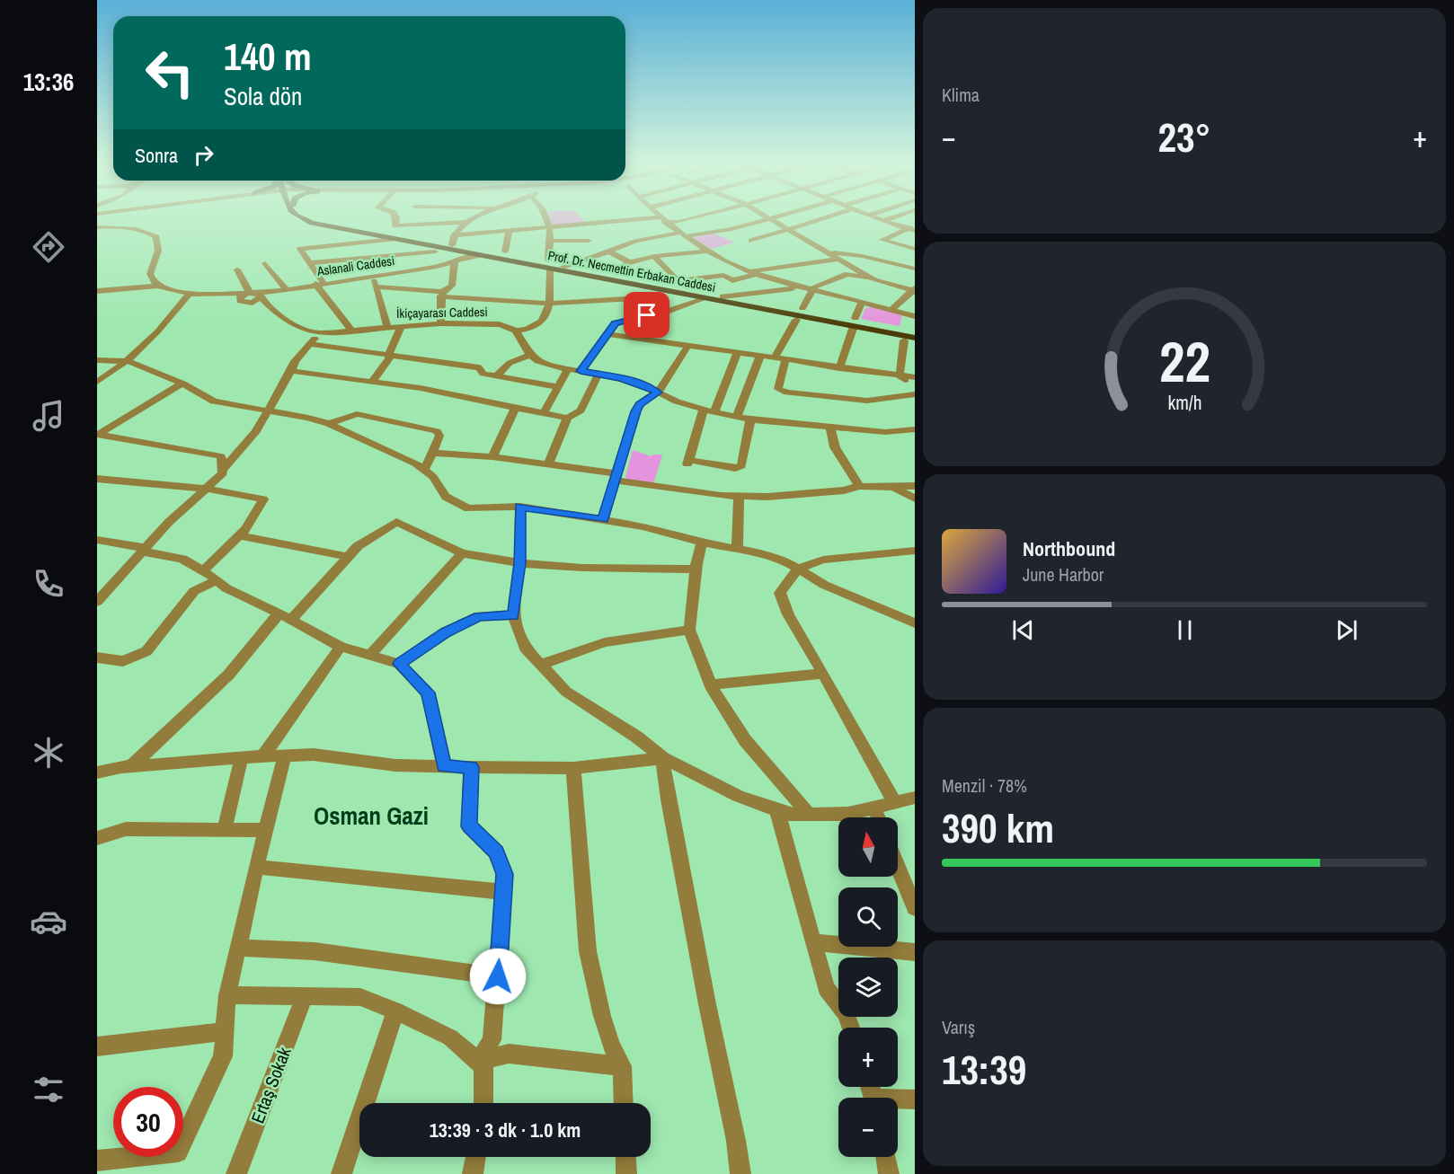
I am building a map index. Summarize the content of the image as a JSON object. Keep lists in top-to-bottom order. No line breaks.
{"streets":{"main road":["Prof. Dr. Necmettin Erbakan Caddesi"],"street":["Aslanali Caddesi","İkiçayarası Caddesi","Ertaş Sokak"]},"crossings":[["Aslanali Caddesi","Prof. Dr. Necmettin Erbakan Caddesi"],["Aslanali Caddesi","İkiçayarası Caddesi"]],"districts":["Osman Gazi"],"north":"top","page":{"tabs":"13:36","tile":["Klima",["Menzil · 78%","390 km"],["Varış","13:39"]],"turn":["140 m","Sola dön"],"heat":["−","23°","+"],"then":"Sonra","song":["Northbound","June Harbor"],"map_buttons":["+","−"],"limit":"30","trip":"13:39 · 3 dk · 1.0 km","gauge":["22","km/h"]}}
